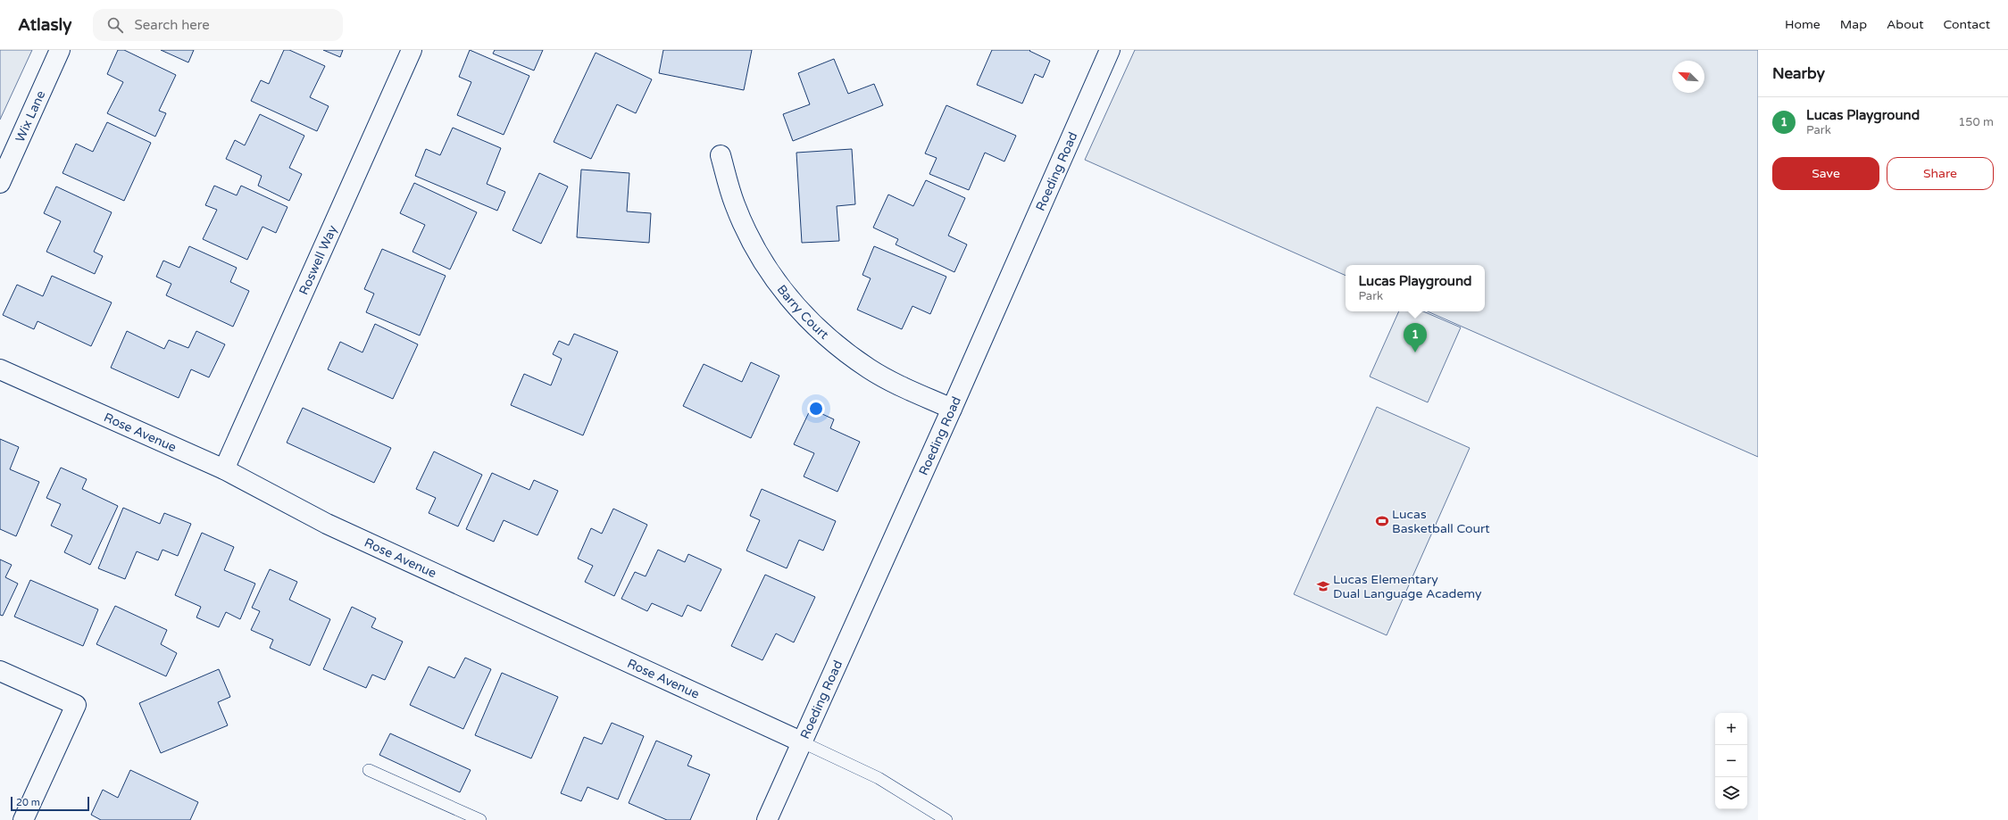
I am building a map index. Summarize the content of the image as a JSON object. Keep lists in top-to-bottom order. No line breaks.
{"streets":{"street":["Wix Lane","Roeding Road","Roswell Way","Barry Court","Rose Avenue"]},"crossings":[["Roeding Road","Barry Court"],["Roeding Road","Rose Avenue"],["Roswell Way","Rose Avenue"]],"places":{"sports":["Lucas Basketball Court"],"school or university":["Lucas Elementary Dual Language Academy"]},"scale_bar":"20 m","north":"top left","page":{"header":"Atlasly","search":"Search here","nav":["Home","Map","About","Contact"],"heading":"Nearby","list":[{"mark":"1","name":"Lucas Playground","note":"Park","value":"150 m"}],"buttons":["Save","Share"],"popup":["Lucas Playground","Park"],"pins":"1","map_buttons":["+","−"],"scale":"20 m"}}
